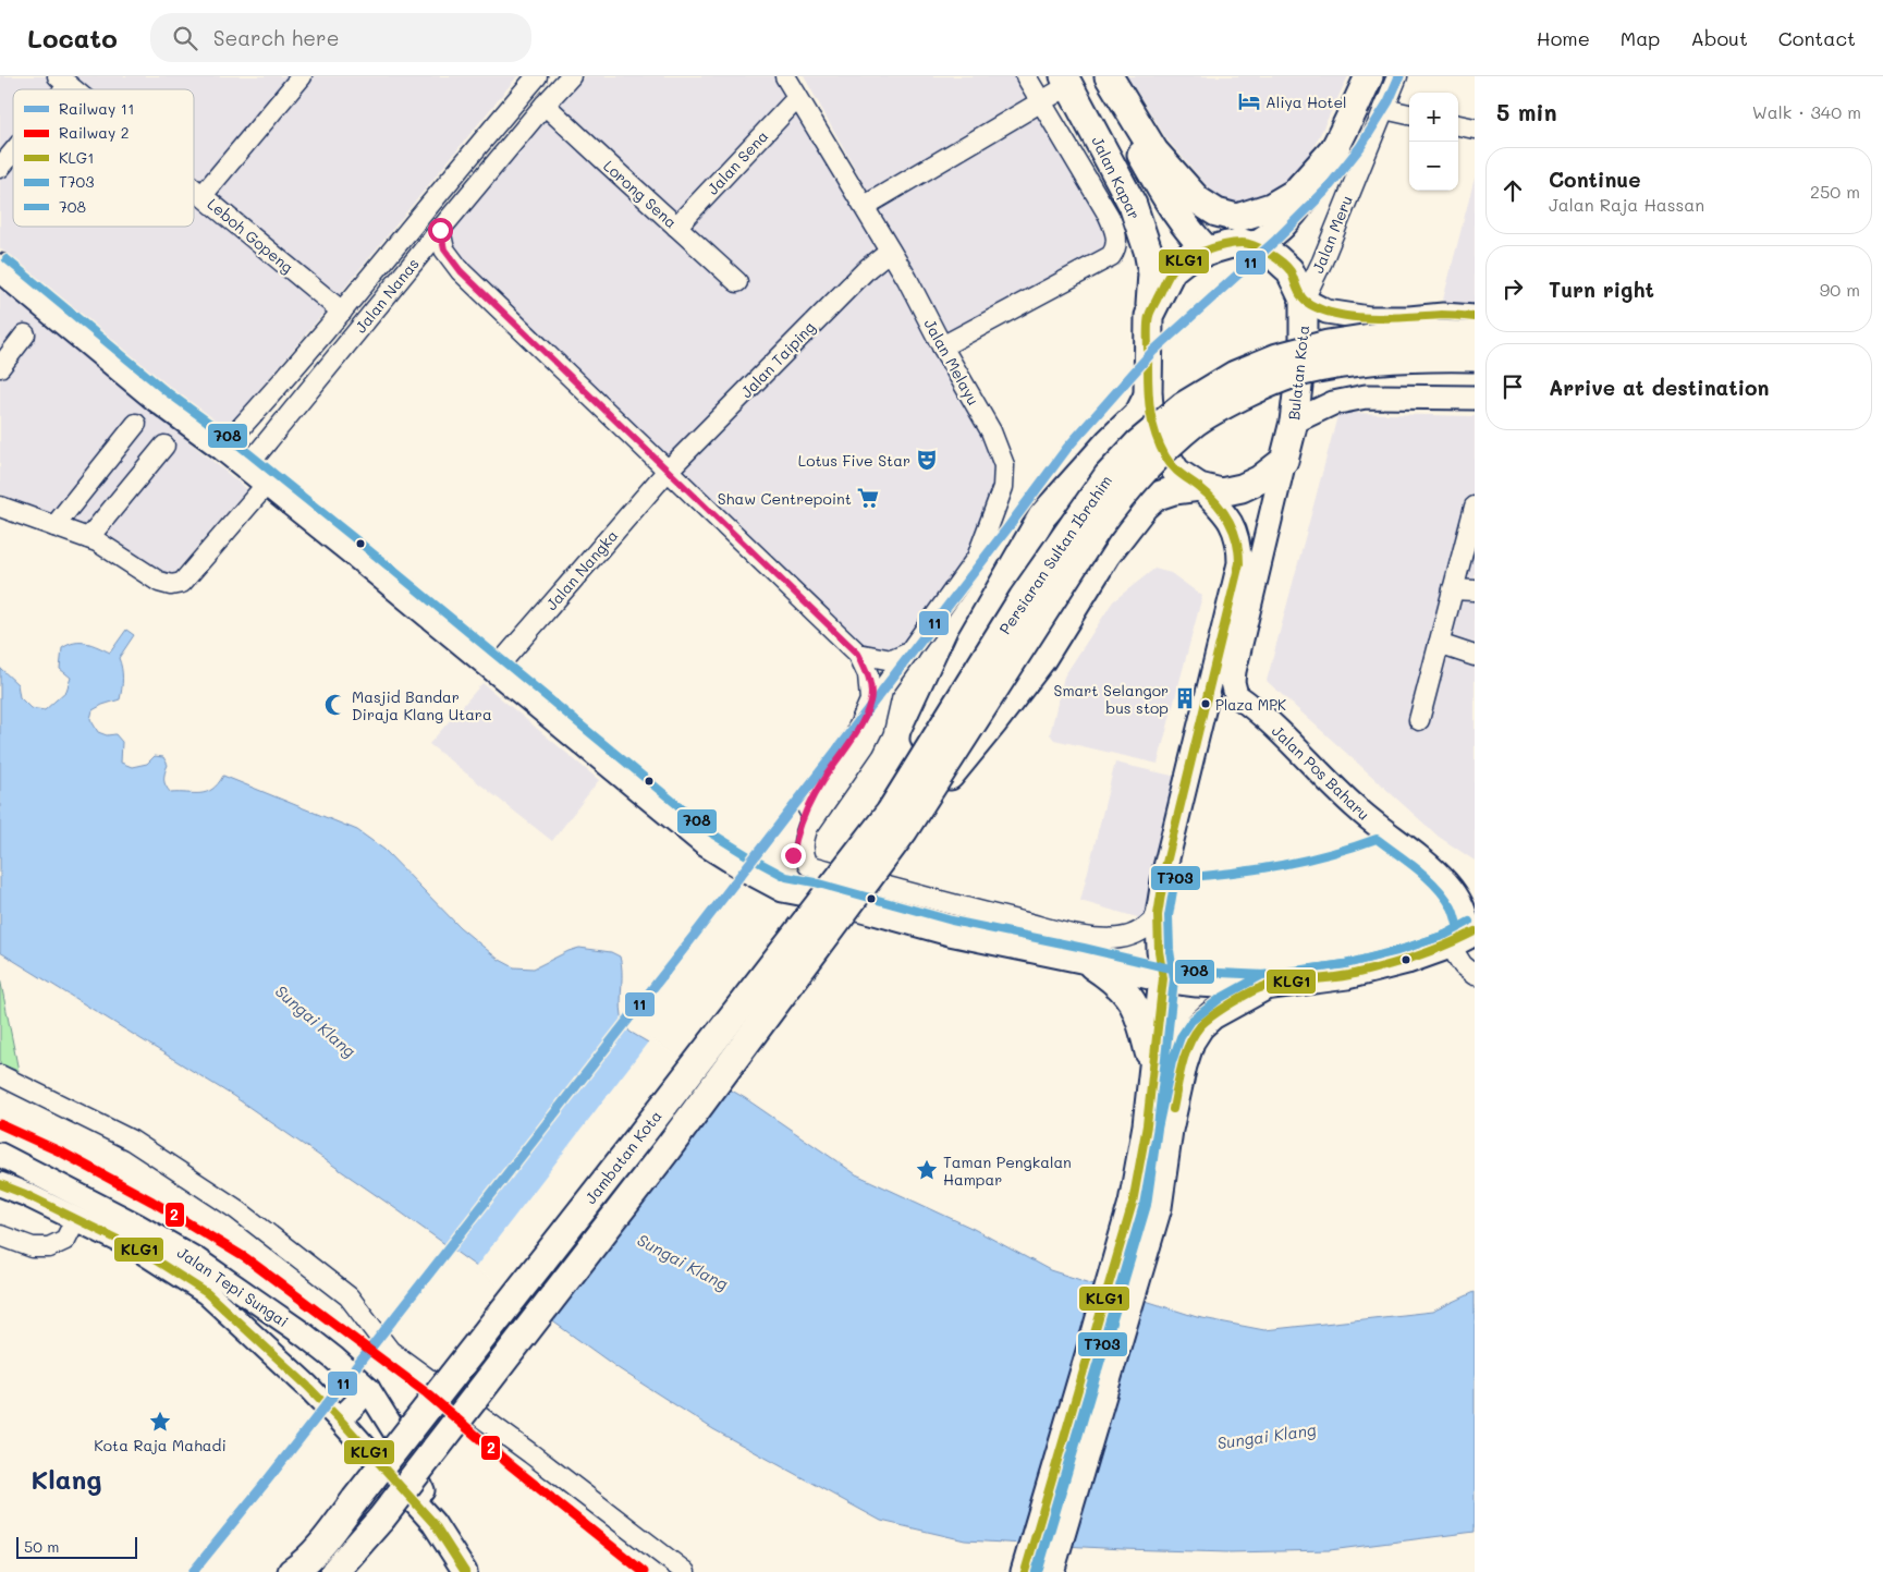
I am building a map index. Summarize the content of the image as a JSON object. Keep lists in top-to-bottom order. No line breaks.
{"streets":{"highway":["Jalan Kapar","Bulatan Kota","Persiaran Sultan Ibrahim","Jambatan Kota"],"main road":["Jalan Pos Baharu","Jalan Tepi Sungai"],"street":["Jalan Sena","Lorong Sena","Jalan Meru","Leboh Gopeng","Jalan Nanas","Jalan Taiping","Jalan Melayu","Jalan Nangka"]},"crossings":[["Jalan Sena","Lorong Sena"],["Jalan Sena","Jalan Melayu"],["Jalan Kapar","Bulatan Kota"],["Lorong Sena","Jalan Nanas"],["Jalan Meru","Bulatan Kota"],["Leboh Gopeng","Jalan Nanas"],["Jalan Taiping","Jalan Melayu"],["Jalan Taiping","Jalan Nangka"],["Persiaran Sultan Ibrahim","Jambatan Kota"]],"districts":["Klang"],"water":["Sungai Klang"],"places":{"hotel":["Aliya Hotel"],"theatre":["Lotus Five Star"],"supermarket":["Shaw Centrepoint"],"building":["Smart Selangor bus stop"],"other":["Plaza MPK"],"mosque":["Masjid Bandar Diraja Klang Utara"],"place":["Taman Pengkalan Hampar","Kota Raja Mahadi"]},"lines":["rail line 11","transit line KLG1","transit line 708","transit line T703","rail line 2"],"legend":["Railway 11","Railway 2","KLG1","T703","708"],"scale_bar":"50 m","page":{"header":"Locato","search":"Search here","nav":["Home","Map","About","Contact"],"heading":["5 min","Walk · 340 m"],"map_buttons":["+","−"],"list":[["Continue","Jalan Raja Hassan","250 m"],["Turn right","90 m"],"Arrive at destination"],"scale":"50 m"}}
